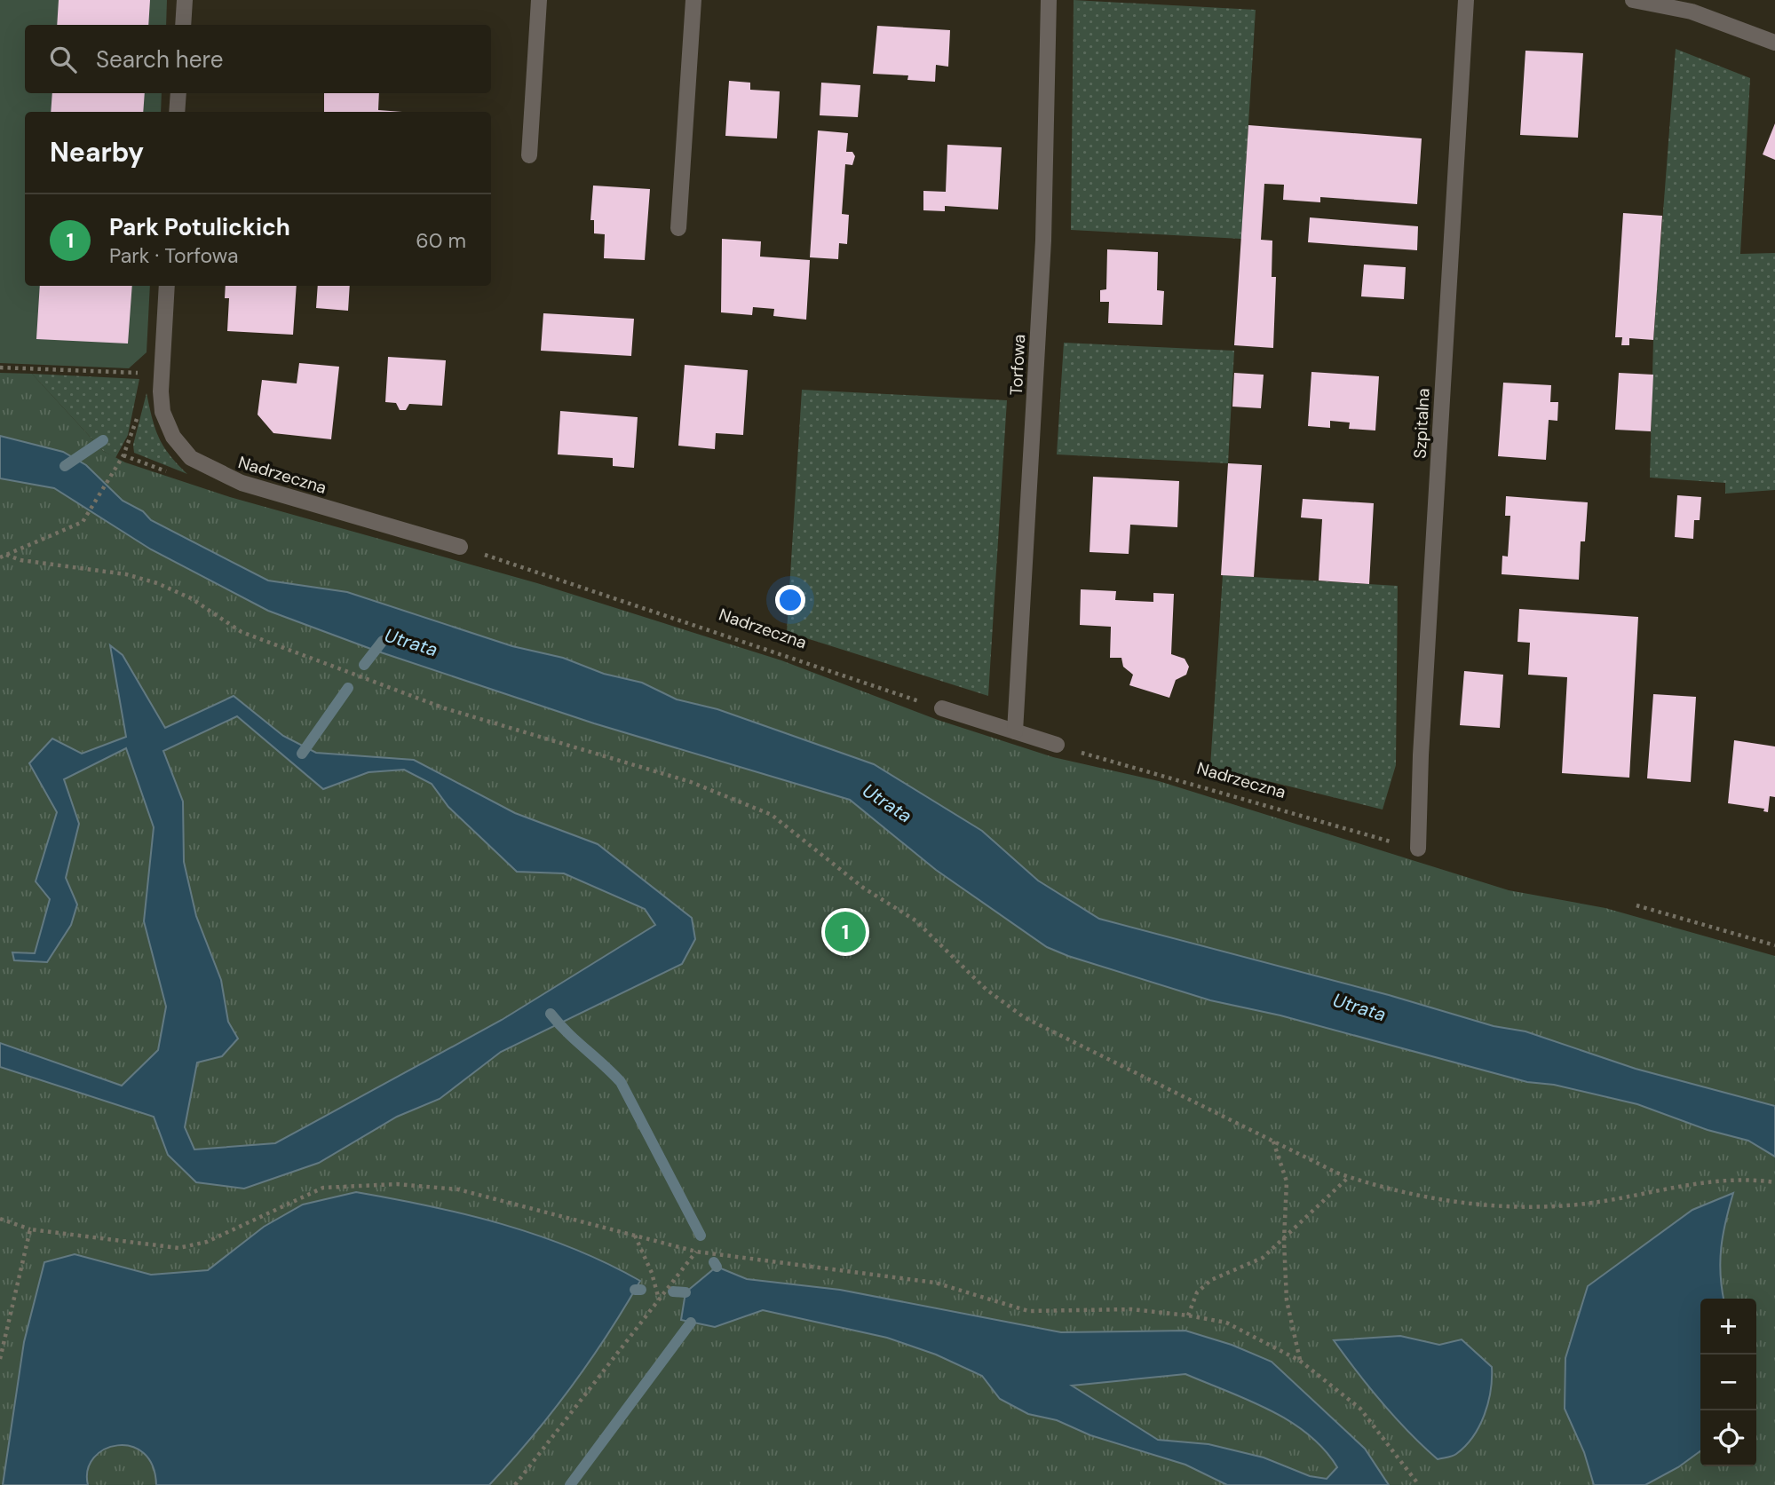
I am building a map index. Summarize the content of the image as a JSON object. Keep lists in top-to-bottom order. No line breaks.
{"streets":{"street":["Torfowa","Szpitalna","Nadrzeczna"]},"crossings":[["Szpitalna","Nadrzeczna"]],"water":["Utrata"],"page":{"search":"Search here","heading":"Nearby","list":[{"mark":"1","name":"Park Potulickich","note":"Park · Torfowa","value":"60 m"}],"pins":"1","map_buttons":["+","−"]}}
